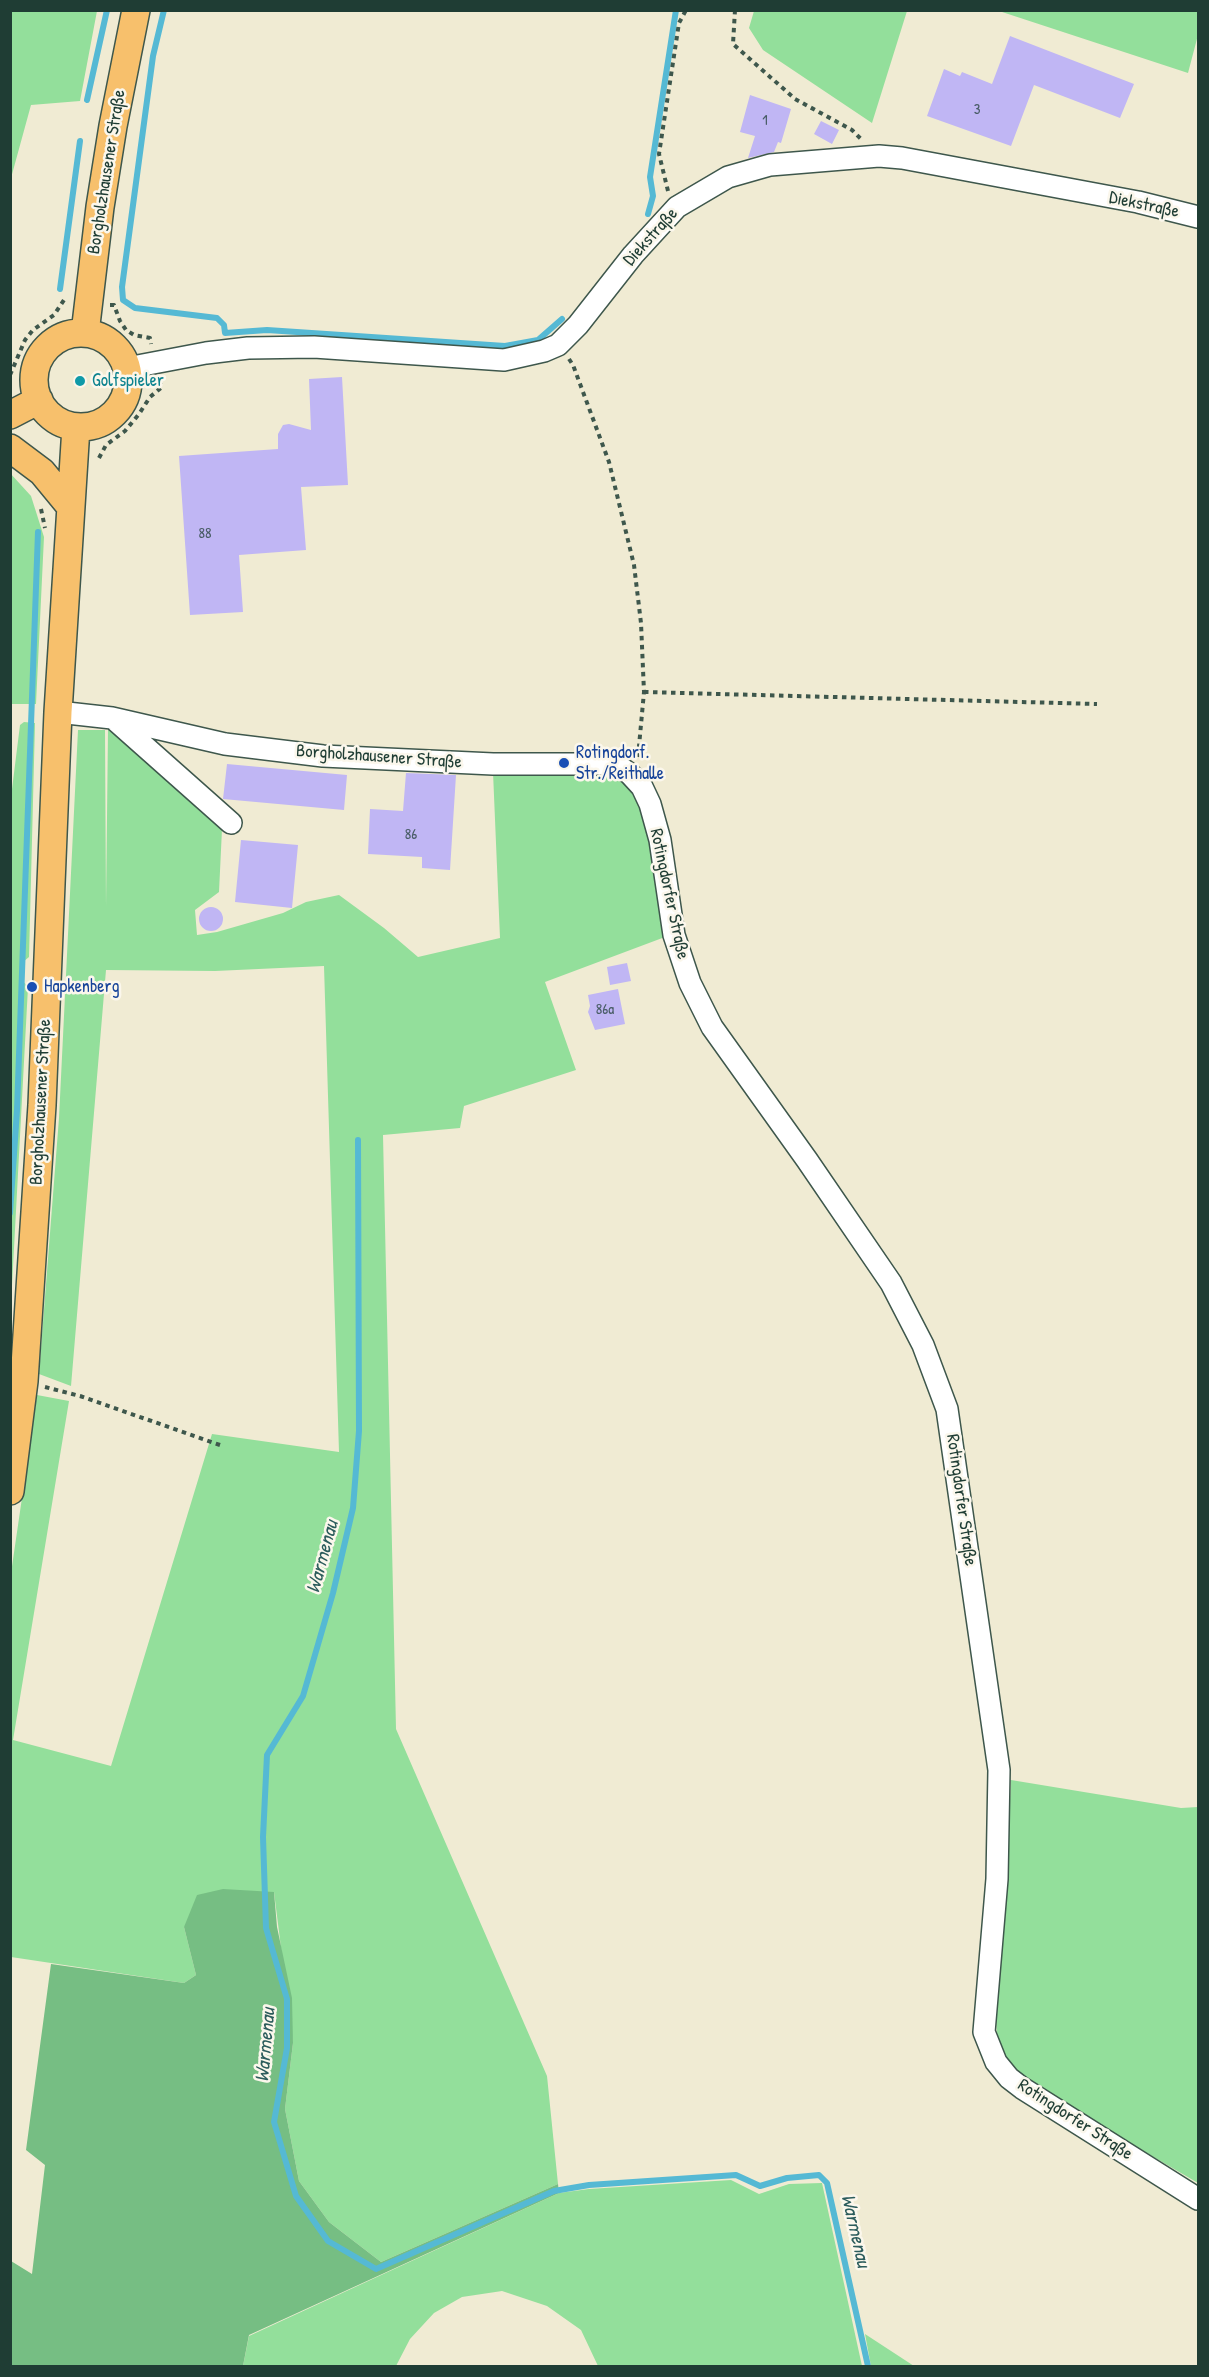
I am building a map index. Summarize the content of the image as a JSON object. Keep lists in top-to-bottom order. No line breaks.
{"streets":{"main road":["Borgholzhausener Straße"],"street":["Diekstraße","Rotingdorfer Straße"]},"crossings":[["Borgholzhausener Straße","Diekstraße"],["Borgholzhausener Straße","Rotingdorfer Straße"]],"water":["Warmenau"],"places":["Golfspieler","Rotingdorf. Str./Reithalle","Hapkenberg"],"house_numbers":["3","1","88","86","86a"]}
